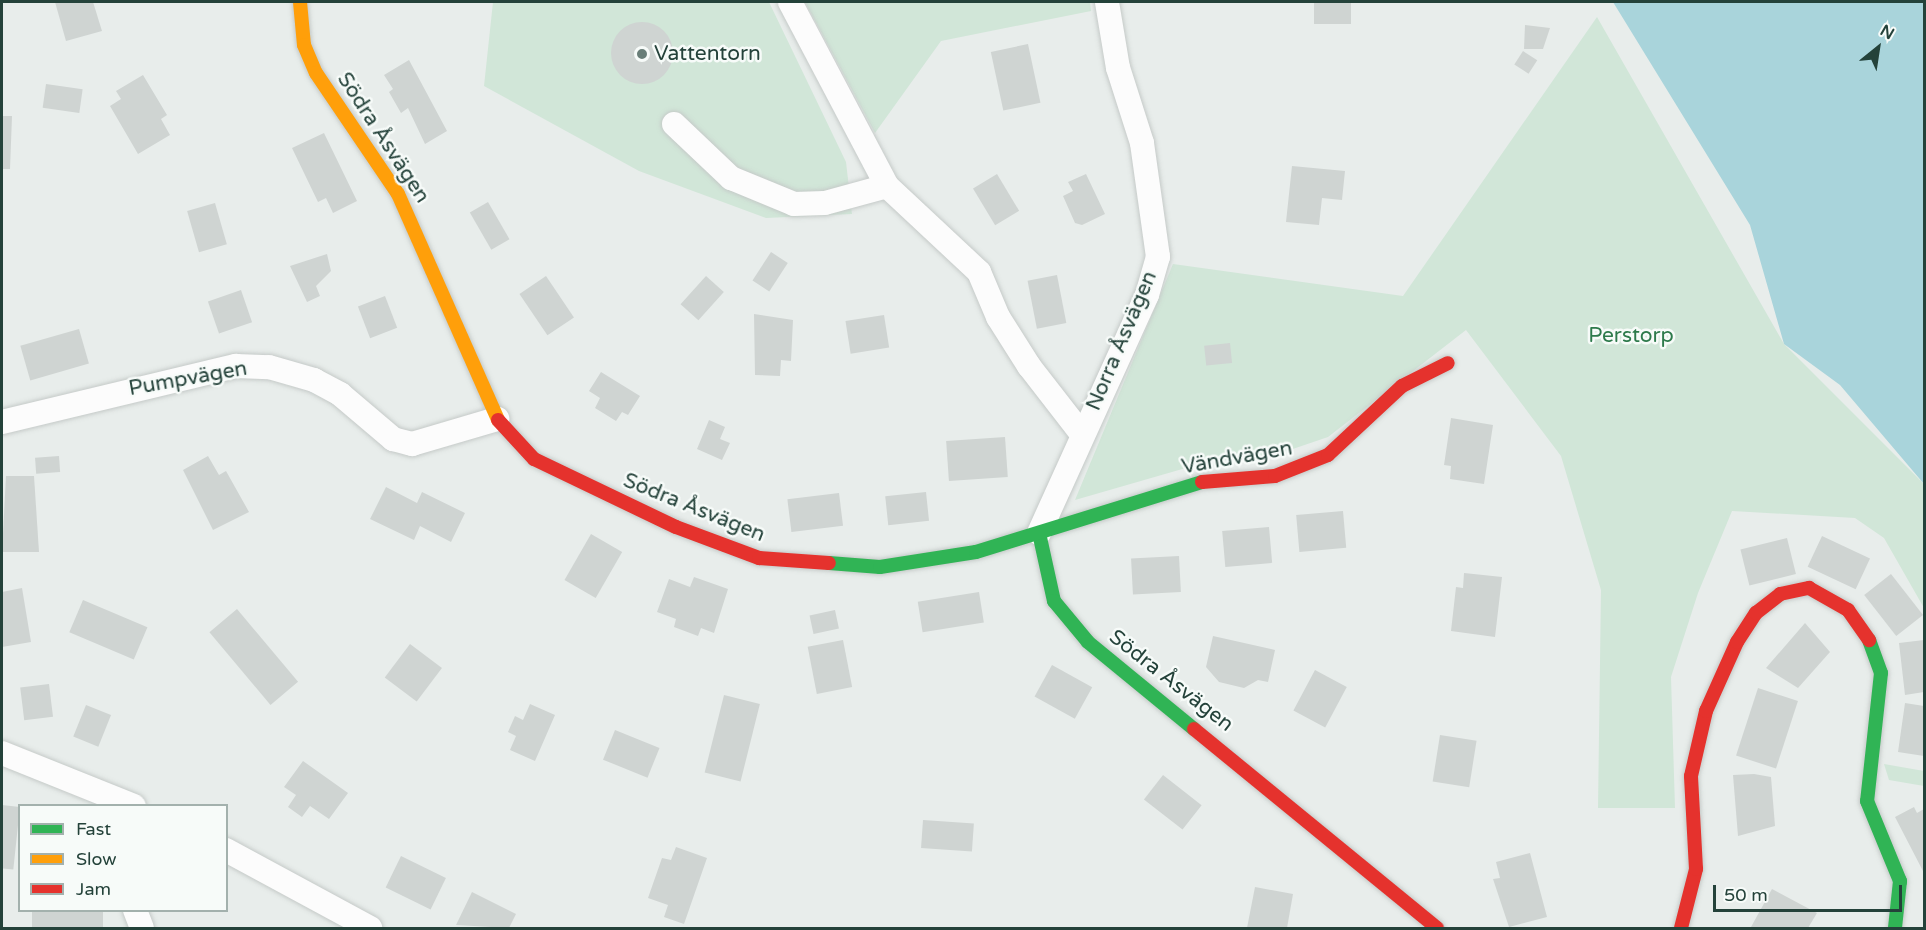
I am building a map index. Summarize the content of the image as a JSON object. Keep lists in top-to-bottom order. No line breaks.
{"streets":{"street":["Södra Åsvägen","Norra Åsvägen","Pumpvägen","Vändvägen"]},"crossings":[["Södra Åsvägen","Norra Åsvägen"],["Södra Åsvägen","Pumpvägen"],["Södra Åsvägen","Vändvägen"],["Norra Åsvägen","Vändvägen"]],"parks":["Perstorp"],"places":["Vattentorn"],"legend":["Fast","Slow","Jam"],"scale_bar":"50 m","north":"top right"}
